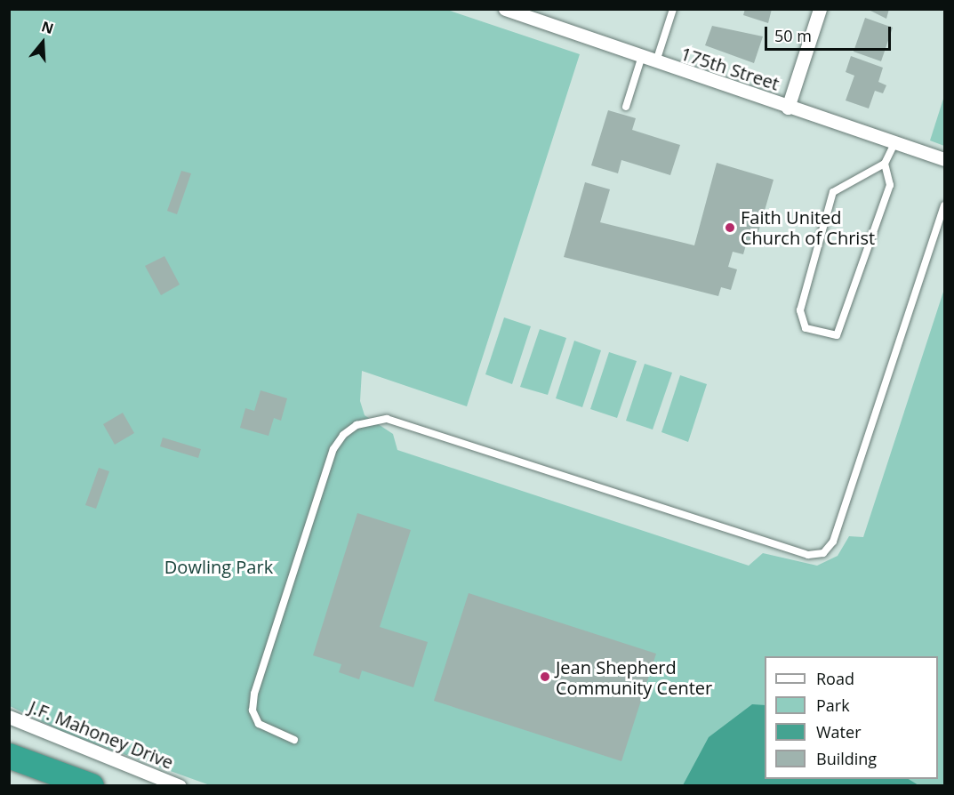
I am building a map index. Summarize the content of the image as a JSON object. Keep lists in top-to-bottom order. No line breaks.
{"streets":{"street":["175th Street","J.F. Mahoney Drive"]},"parks":["Dowling Park"],"places":["Faith United Church of Christ","Jean Shepherd Community Center"],"legend":["Road","Park","Water","Building"],"scale_bar":"50 m","north":"top"}
